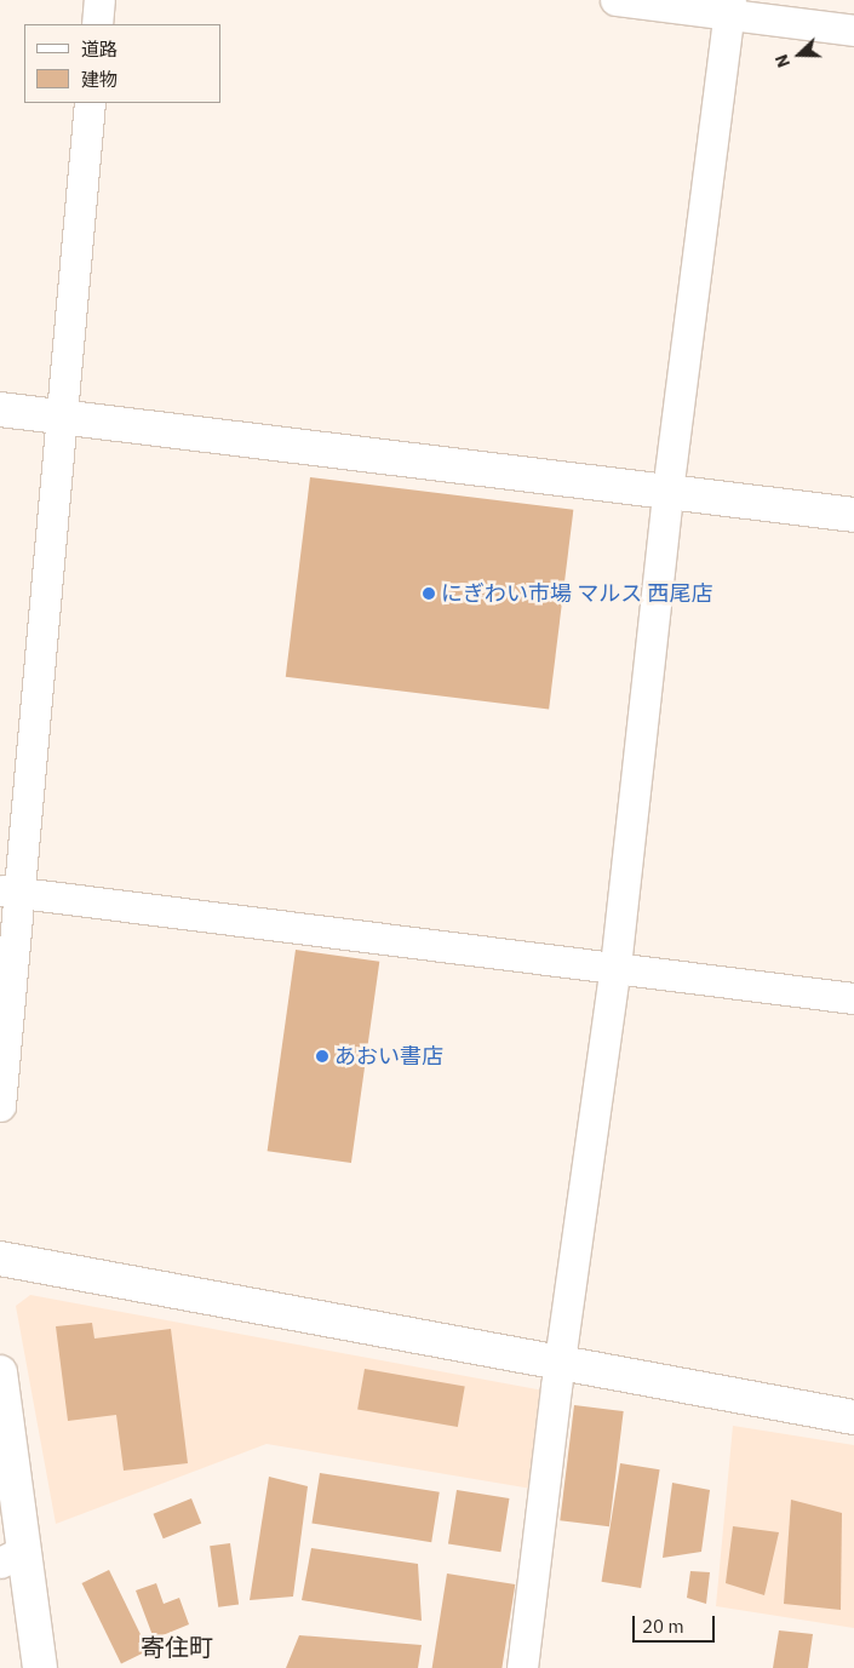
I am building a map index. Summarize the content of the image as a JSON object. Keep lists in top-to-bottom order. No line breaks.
{"districts":["寄住町"],"places":["にぎわい市場 マルス 西尾店","あおい書店"],"legend":["道路","建物"],"scale_bar":"20 m","north":"left"}
